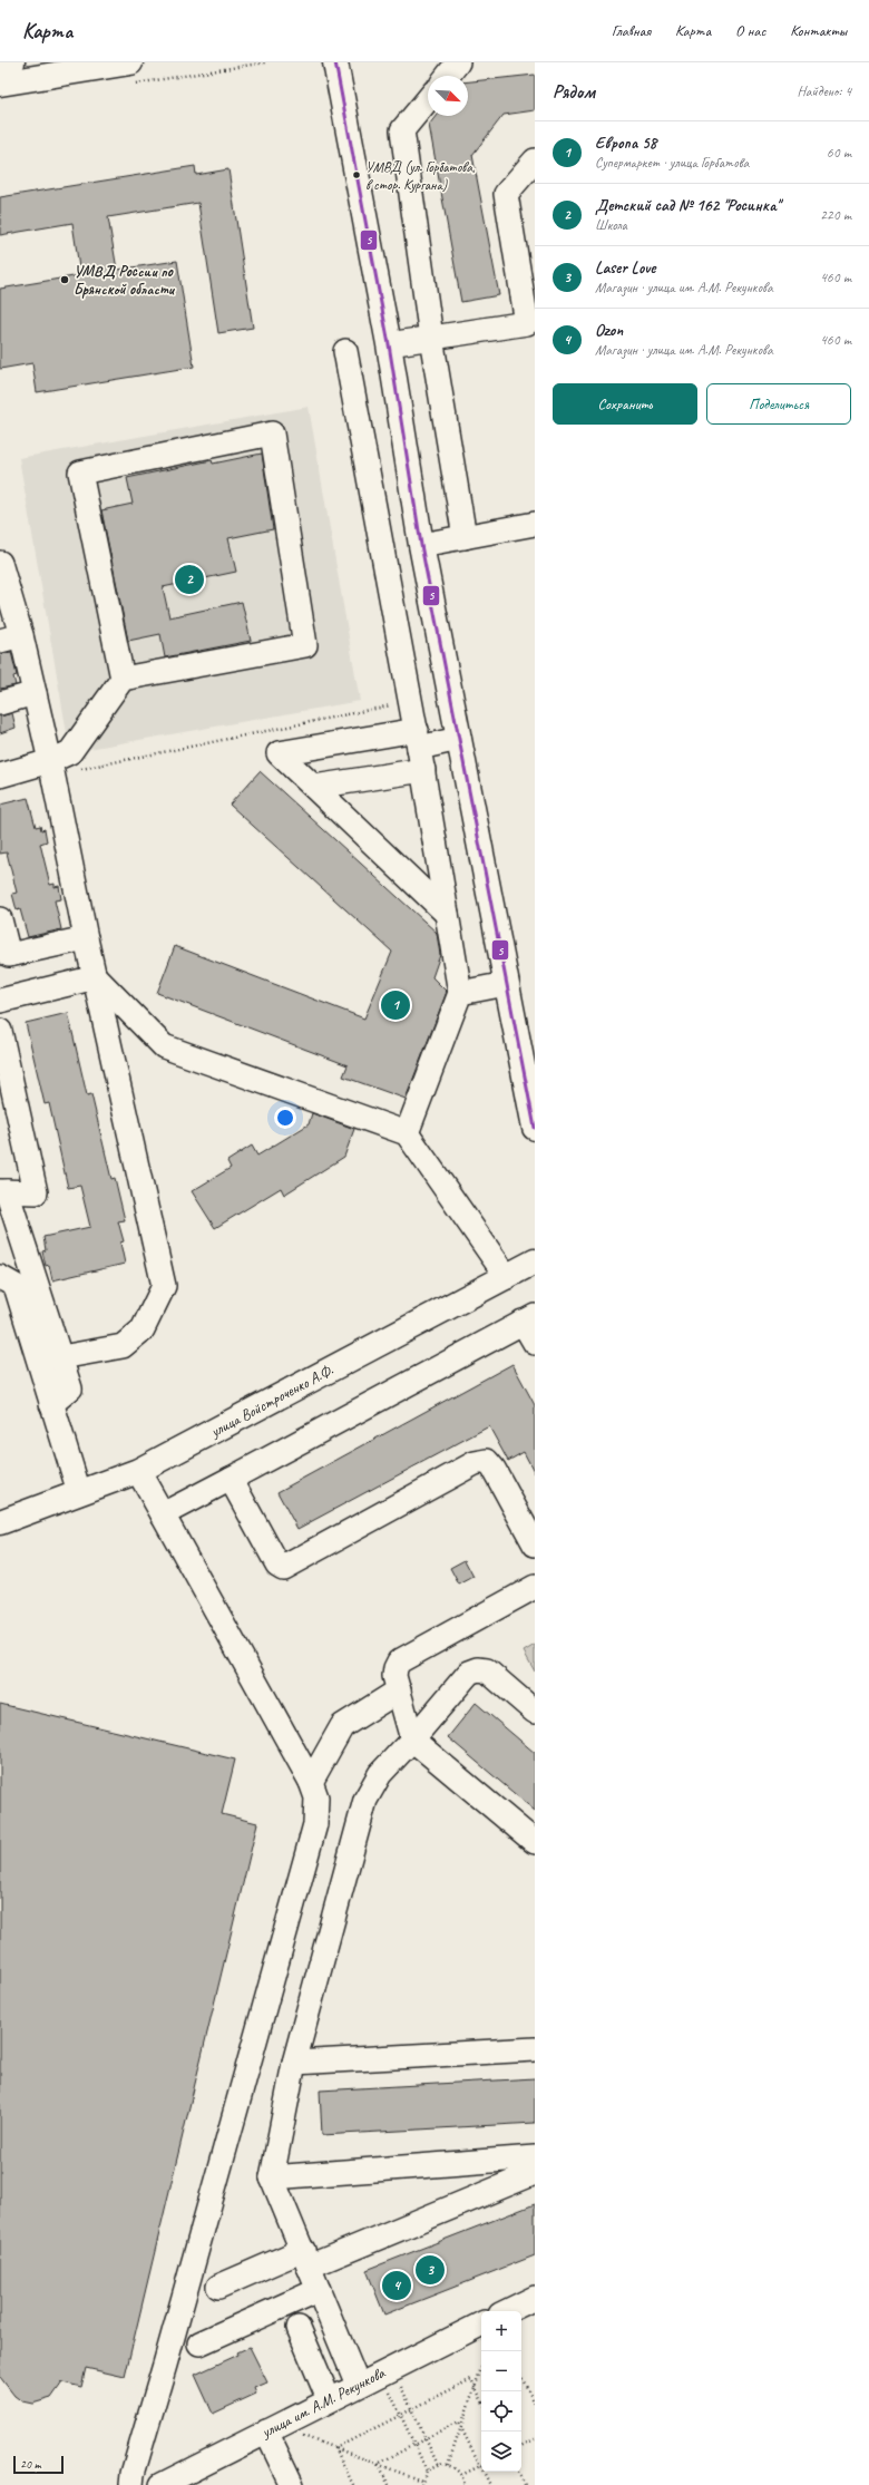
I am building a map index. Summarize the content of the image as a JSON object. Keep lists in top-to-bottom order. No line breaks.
{"streets":{"main road":["улица Войстроченко А.Ф."],"street":["улица им. А.М. Рекункова"]},"places":["УМВД (ул. Горбатова, в стор. Кургана)","УМВД России по Брянской области"],"lines":["transit line 5"],"scale_bar":"20 m","north":"bottom right","page":{"header":"Карта","nav":["Главная","Карта","О нас","Контакты"],"heading":["Рядом","Найдено: 4"],"list":[{"mark":"1","name":"Европа 58","note":"Супермаркет · улица Горбатова","value":"60 m"},{"mark":"2","name":"Детский сад № 162 \"Росинка\"","note":"Школа","value":"220 m"},{"mark":"3","name":"Laser Love","note":"Магазин · улица им. А.М. Рекункова","value":"460 m"},{"mark":"4","name":"Ozon","note":"Магазин · улица им. А.М. Рекункова","value":"460 m"}],"buttons":["Сохранить","Поделиться"],"pins":["2","1","3","4"],"map_buttons":["+","−"],"scale":"20 m"}}
